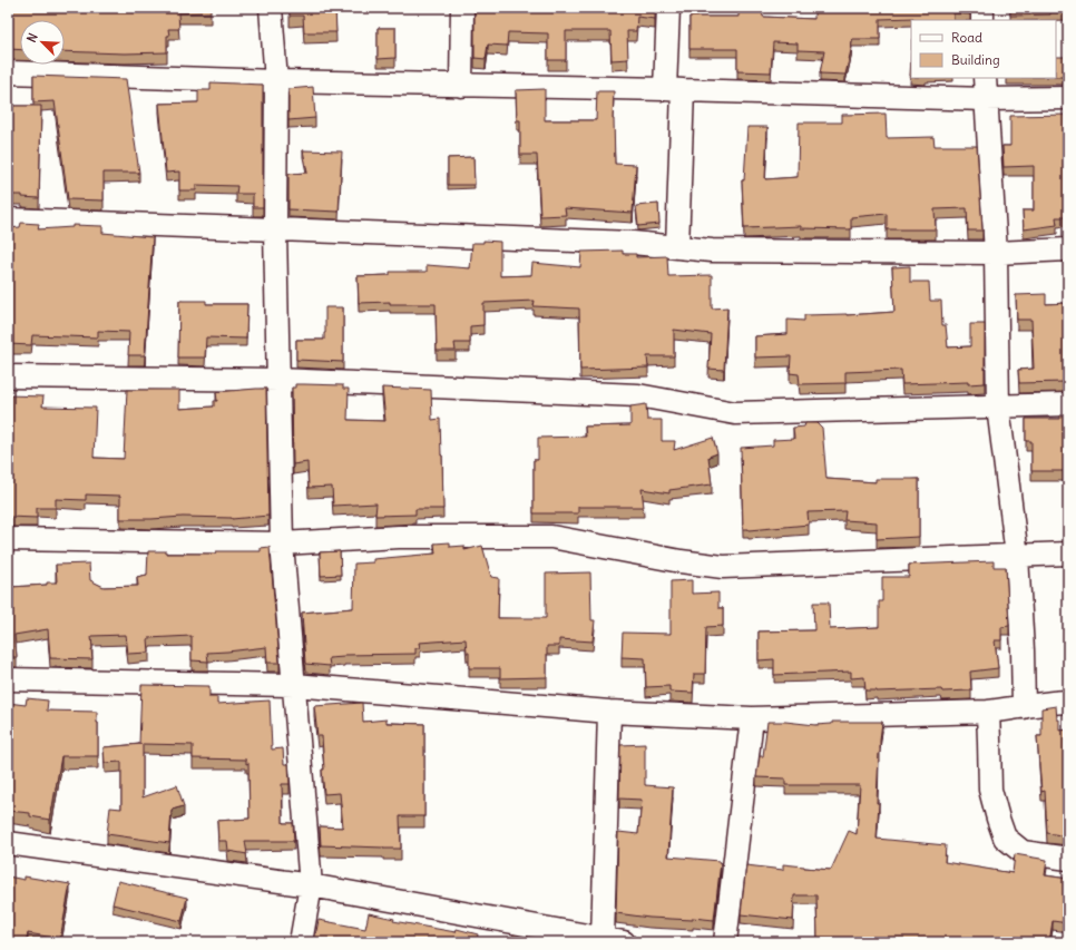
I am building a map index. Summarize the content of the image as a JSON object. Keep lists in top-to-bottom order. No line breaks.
{"legend":["Road","Building"],"north":"top left"}
